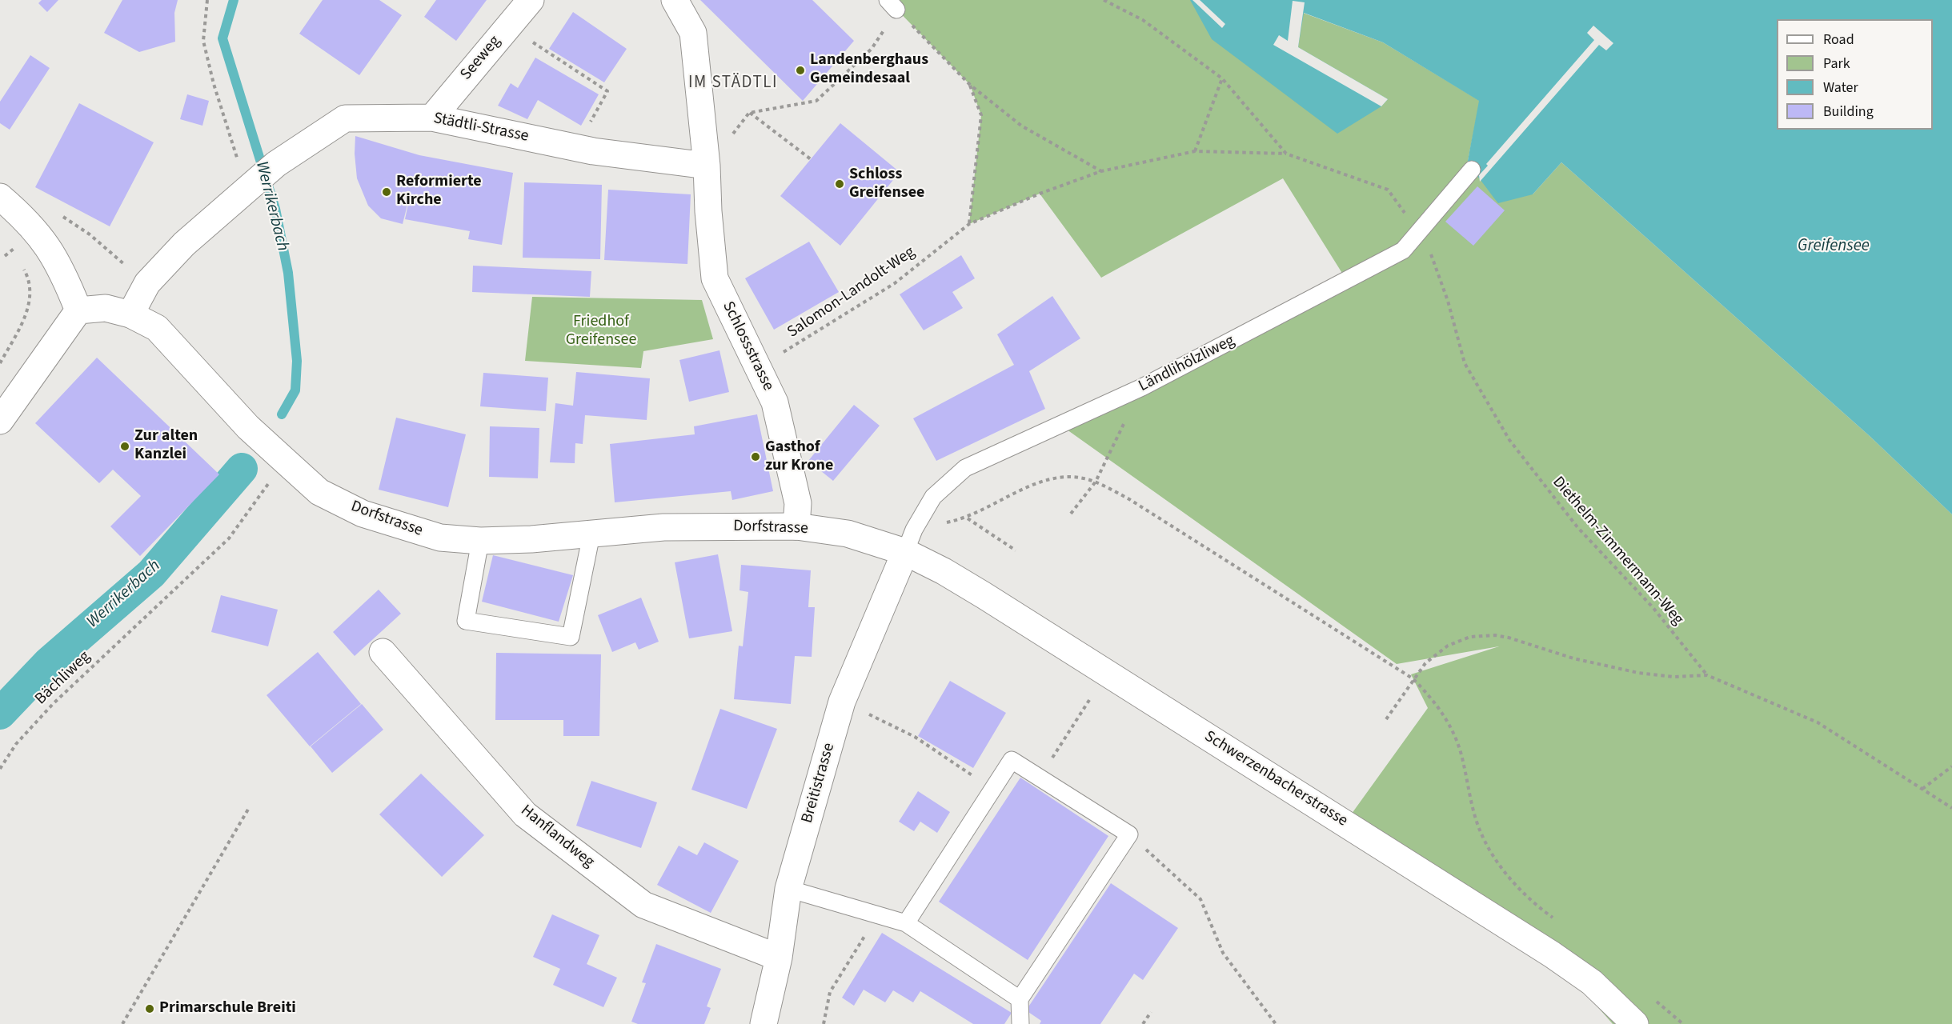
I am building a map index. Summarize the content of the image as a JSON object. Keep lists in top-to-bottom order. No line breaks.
{"streets":{"street":["Seeweg","Städtli-Strasse","Schlossstrasse","Dorfstrasse","Schwerzenbacherstrasse","Breitistrasse","Hanflandweg"],"lane":["Ländlihölzliweg"],"path":["Salomon-Landolt-Weg","Diethelm-Zimmermann-Weg","Bächliweg"]},"crossings":[["Seeweg","Städtli-Strasse"],["Städtli-Strasse","Schlossstrasse"],["Städtli-Strasse","Dorfstrasse"],["Salomon-Landolt-Weg","Schlossstrasse"],["Salomon-Landolt-Weg","Diethelm-Zimmermann-Weg"],["Schlossstrasse","Dorfstrasse"],["Ländlihölzliweg","Dorfstrasse"],["Ländlihölzliweg","Diethelm-Zimmermann-Weg"],["Ländlihölzliweg","Schwerzenbacherstrasse"],["Ländlihölzliweg","Breitistrasse"],["Dorfstrasse","Bächliweg"],["Dorfstrasse","Schwerzenbacherstrasse"],["Dorfstrasse","Breitistrasse"],["Schwerzenbacherstrasse","Breitistrasse"],["Breitistrasse","Hanflandweg"]],"districts":["IM STÄDTLI"],"water":["Werrikerbach","Greifensee"],"parks":["Friedhof Greifensee"],"places":["Landenberghaus Gemeindesaal","Schloss Greifensee","Reformierte Kirche","Zur alten Kanzlei","Gasthof zur Krone","Primarschule Breiti"],"legend":["Road","Park","Water","Building"]}
